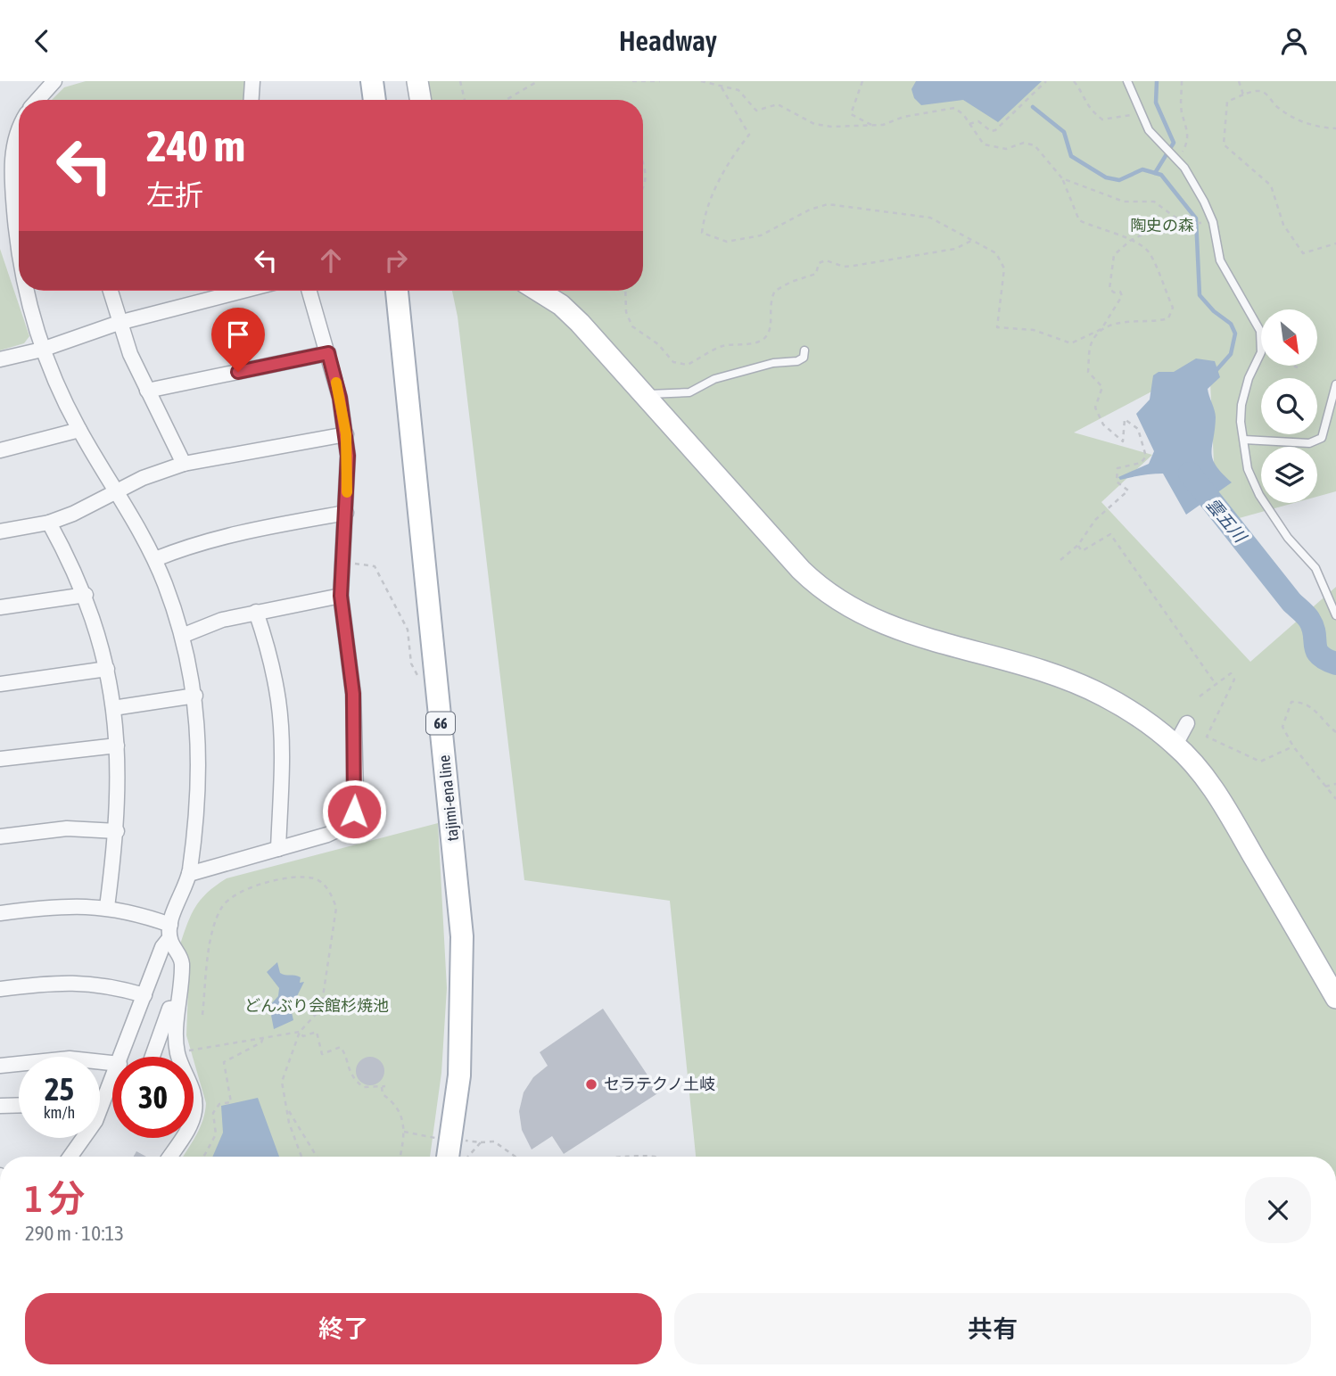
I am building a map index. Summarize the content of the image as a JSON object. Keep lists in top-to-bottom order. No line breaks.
{"streets":{"main road":["66","tajimi-ena line"]},"water":["雲五川"],"parks":["陶史の森","どんぶり会館杉焼池"],"places":["セラテクノ土岐"],"north":"bottom right","page":{"header":"Headway","turn":["240 m","左折"],"speed":"25 km/h","limit":"30","heading":["1 分","290 m · 10:13"],"buttons":["終了","共有"]}}
